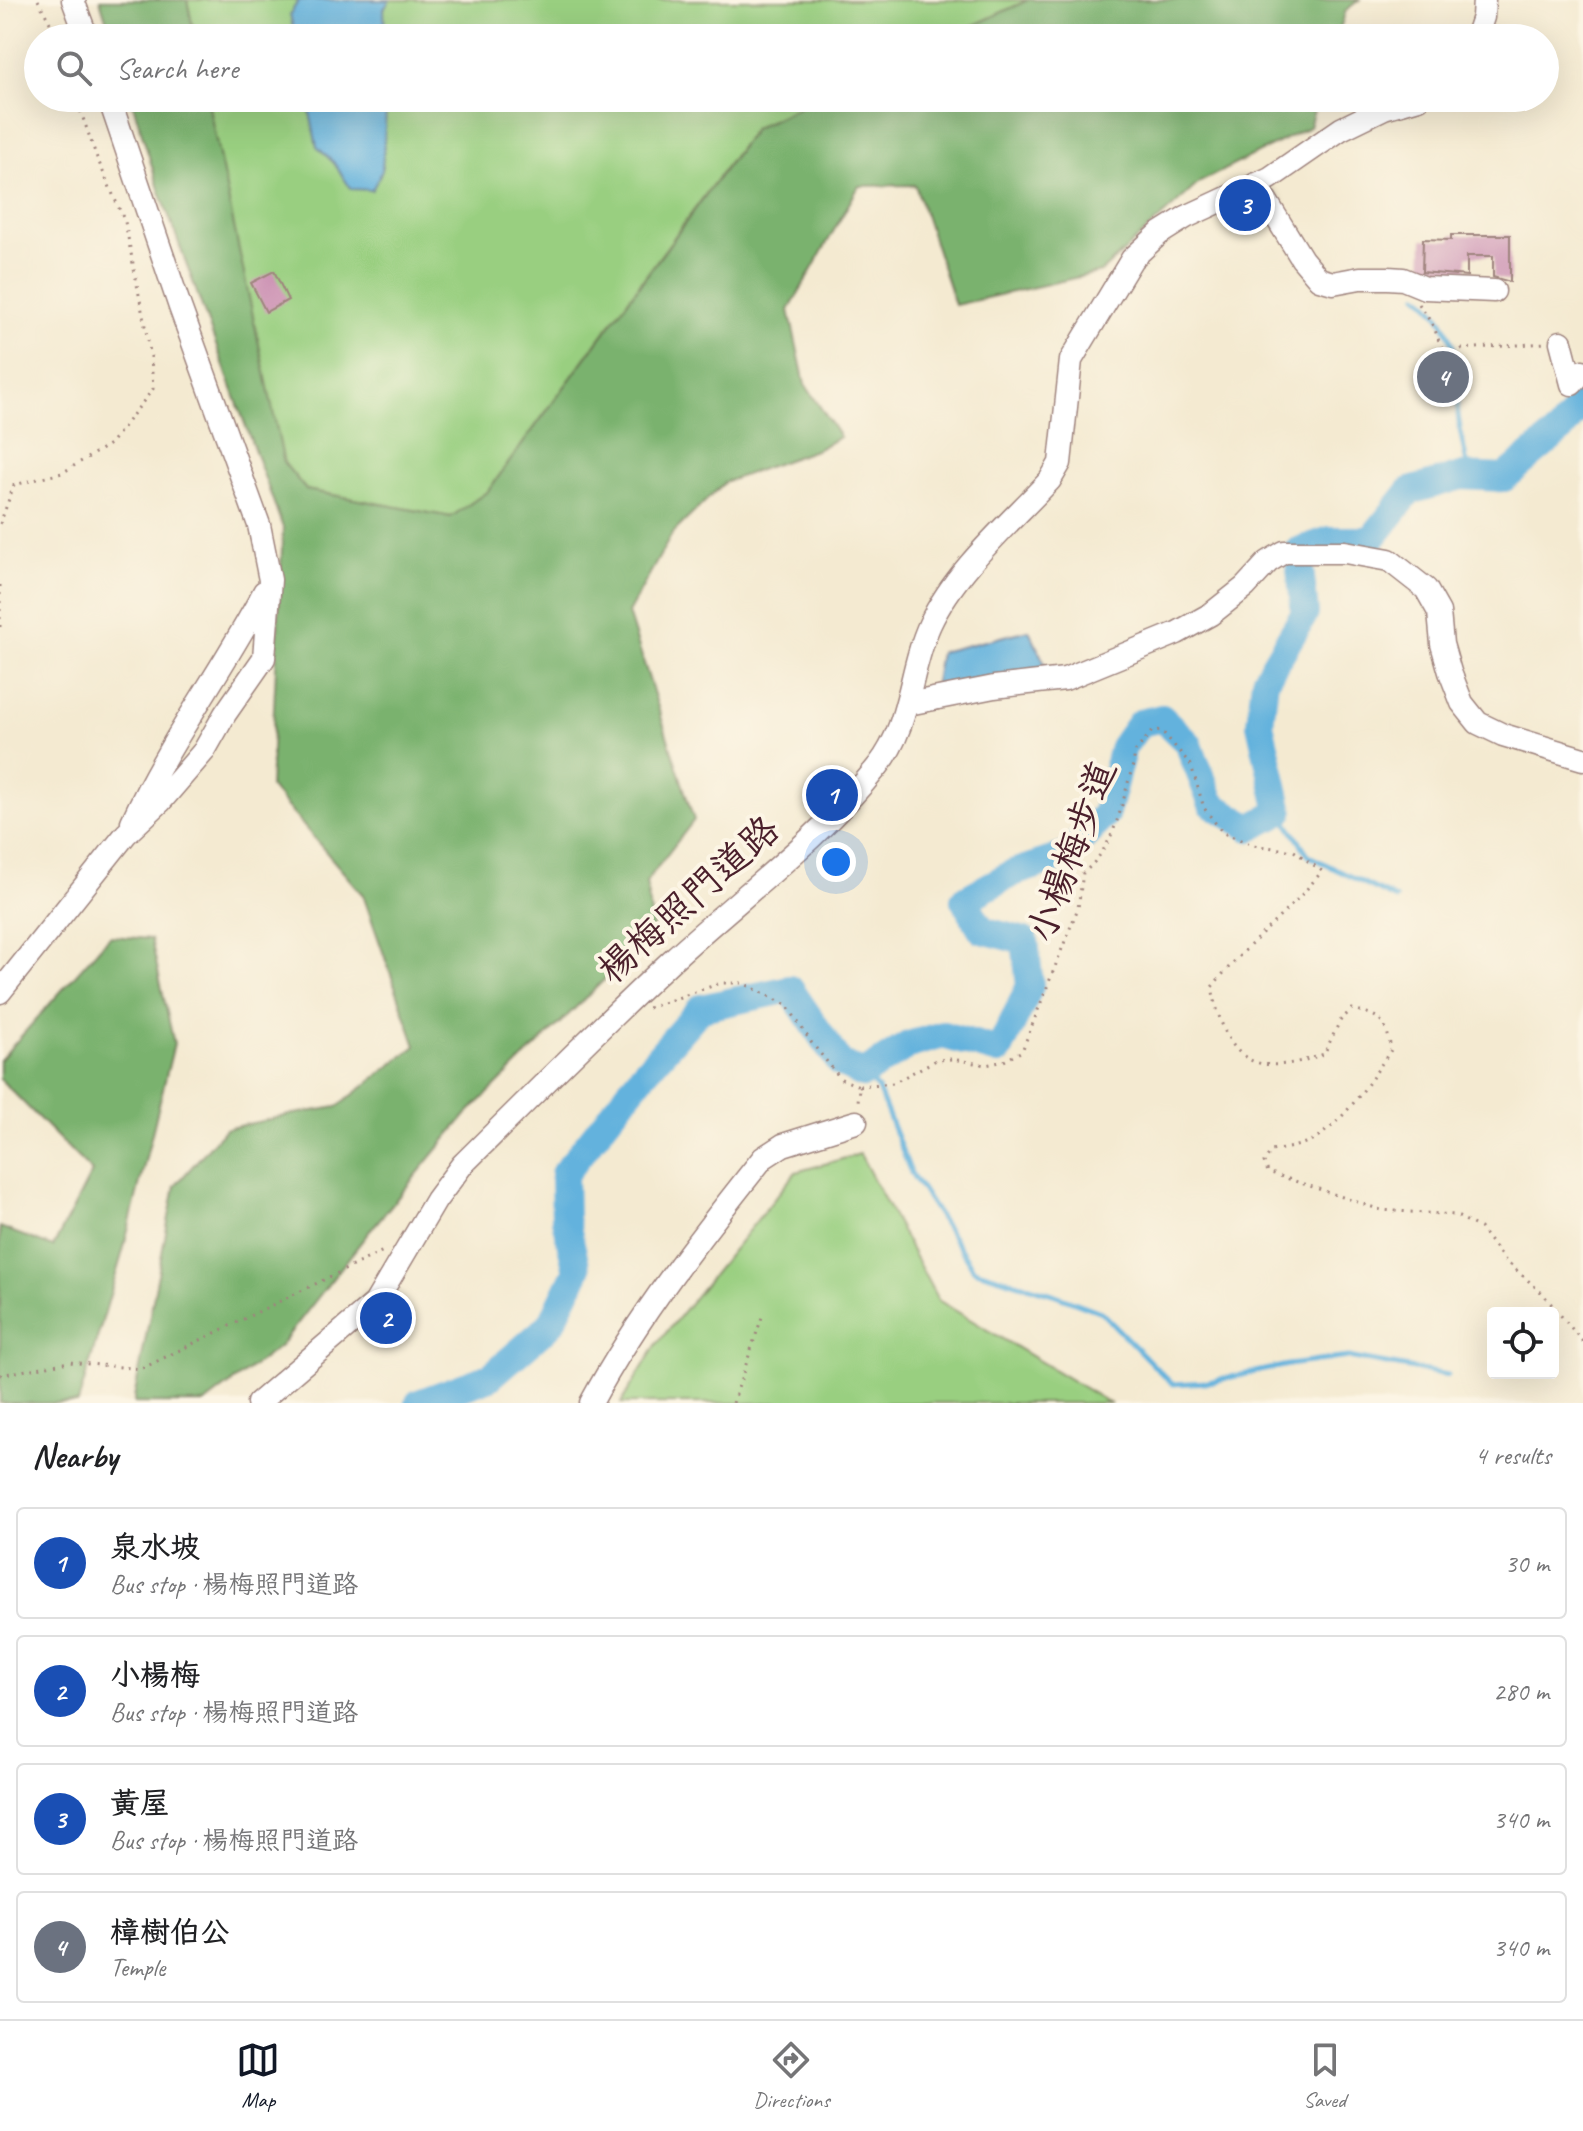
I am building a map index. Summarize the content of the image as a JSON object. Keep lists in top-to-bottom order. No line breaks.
{"streets":{"street":["楊梅照門道路"],"path":["小楊梅步道"]},"page":{"search":"Search here","pins":["3","4","1","2"],"heading":["Nearby","4 results"],"list":[{"mark":"1","name":"泉水坡","note":"Bus stop · 楊梅照門道路","value":"30 m"},{"mark":"2","name":"小楊梅","note":"Bus stop · 楊梅照門道路","value":"280 m"},{"mark":"3","name":"黃屋","note":"Bus stop · 楊梅照門道路","value":"340 m"},{"mark":"4","name":"樟樹伯公","note":"Temple","value":"340 m"}],"nav":["Map","Directions","Saved"]}}
